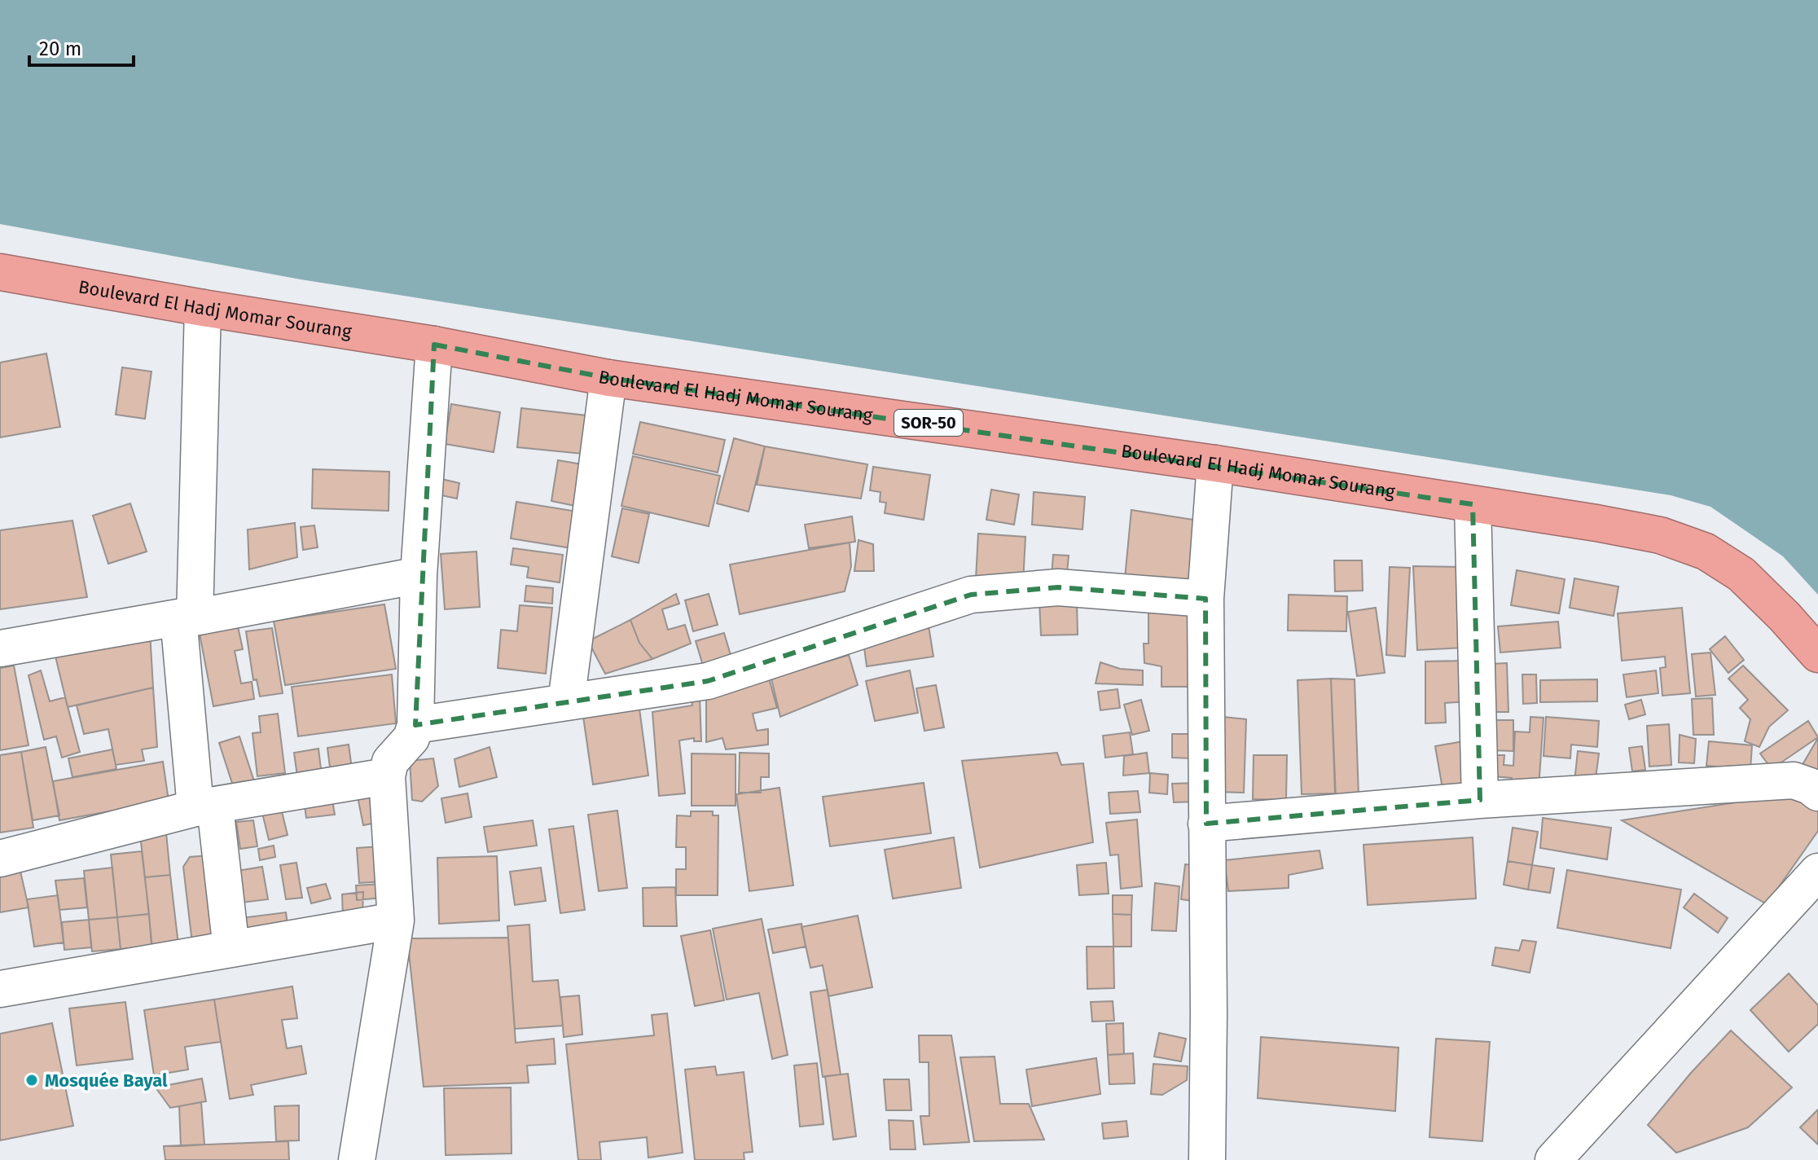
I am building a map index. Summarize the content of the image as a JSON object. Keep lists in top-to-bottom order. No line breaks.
{"streets":{"highway":["Boulevard El Hadj Momar Sourang","SOR-50"]},"places":["Mosquée Bayal"],"scale_bar":"20 m"}
